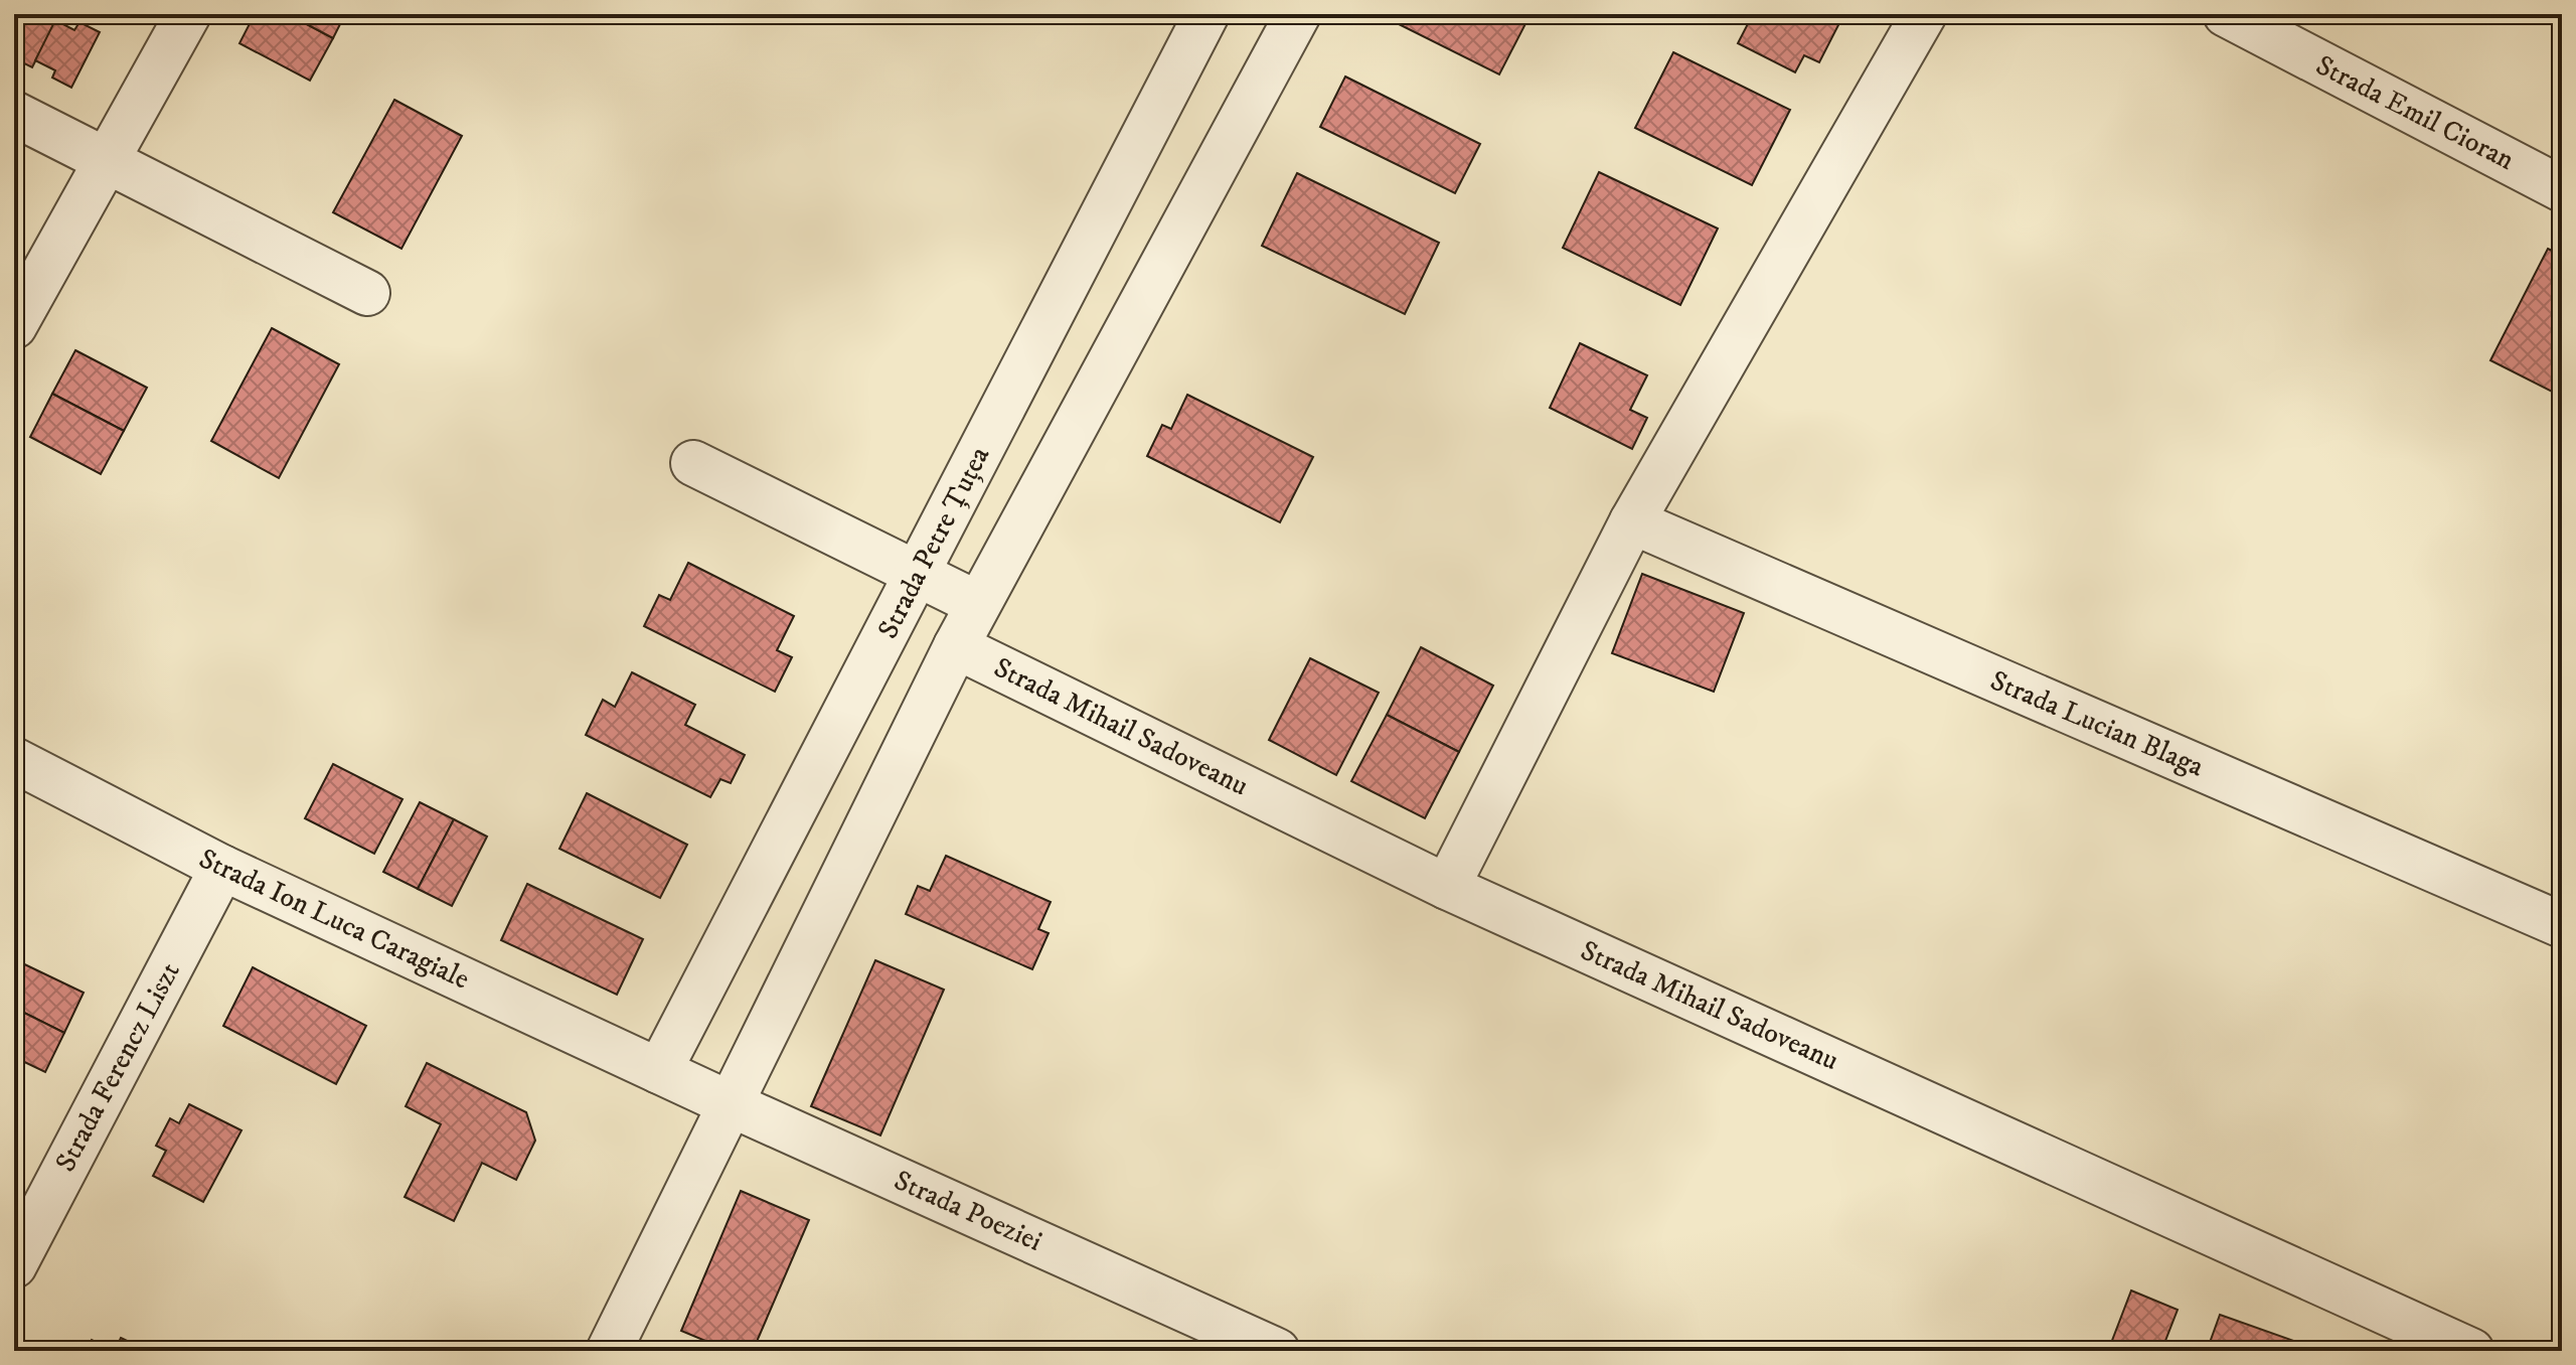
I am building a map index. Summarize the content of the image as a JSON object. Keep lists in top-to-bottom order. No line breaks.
{"streets":{"street":["Strada Emil Cioran","Strada Petre Țuțea","Strada Lucian Blaga","Strada Mihail Sadoveanu","Strada Ion Luca Caragiale","Strada Ferencz Liszt","Strada Poeziei"]},"crossings":[["Strada Petre Țuțea","Strada Ion Luca Caragiale"],["Strada Petre Țuțea","Strada Poeziei"],["Strada Ion Luca Caragiale","Strada Ferencz Liszt"],["Strada Ion Luca Caragiale","Strada Poeziei"]]}
